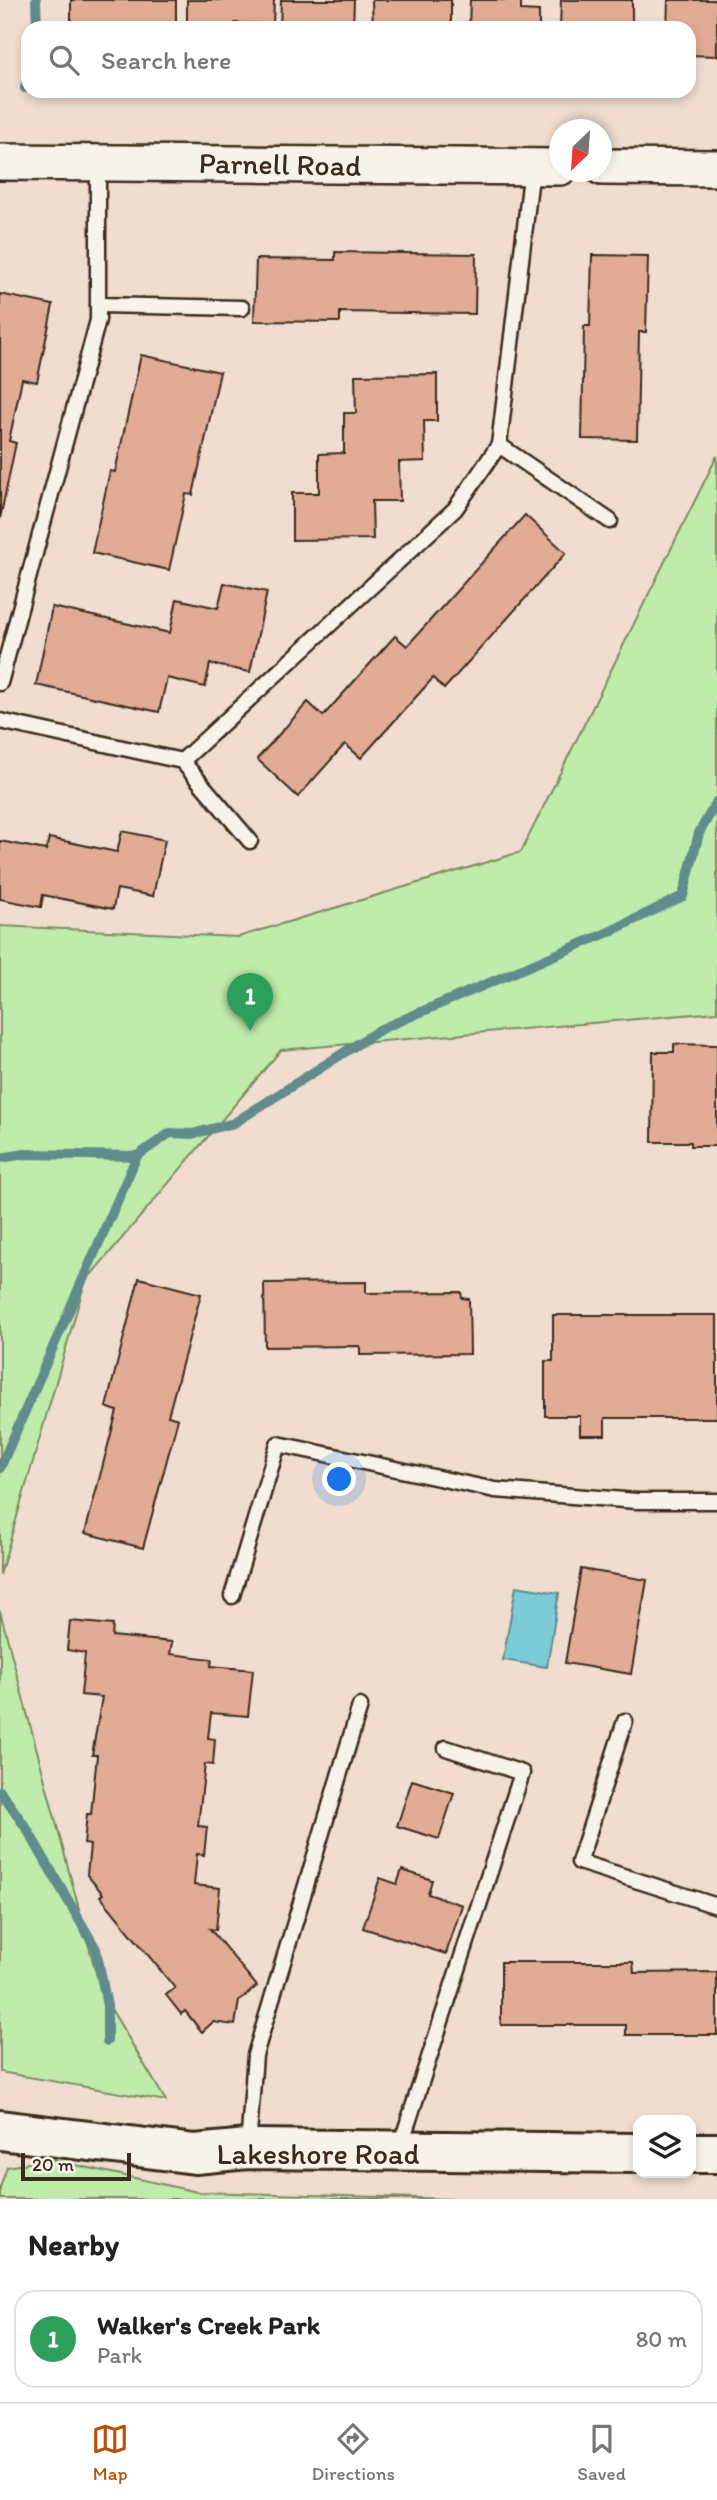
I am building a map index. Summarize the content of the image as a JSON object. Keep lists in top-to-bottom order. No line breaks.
{"streets":{"main road":["Lakeshore Road"],"street":["Parnell Road"]},"scale_bar":"20 m","north":"bottom left","page":{"search":"Search here","pins":"1","scale":"20 m","heading":"Nearby","list":[{"mark":"1","name":"Walker's Creek Park","note":"Park","value":"80 m"}],"nav":["Map","Directions","Saved"]}}
